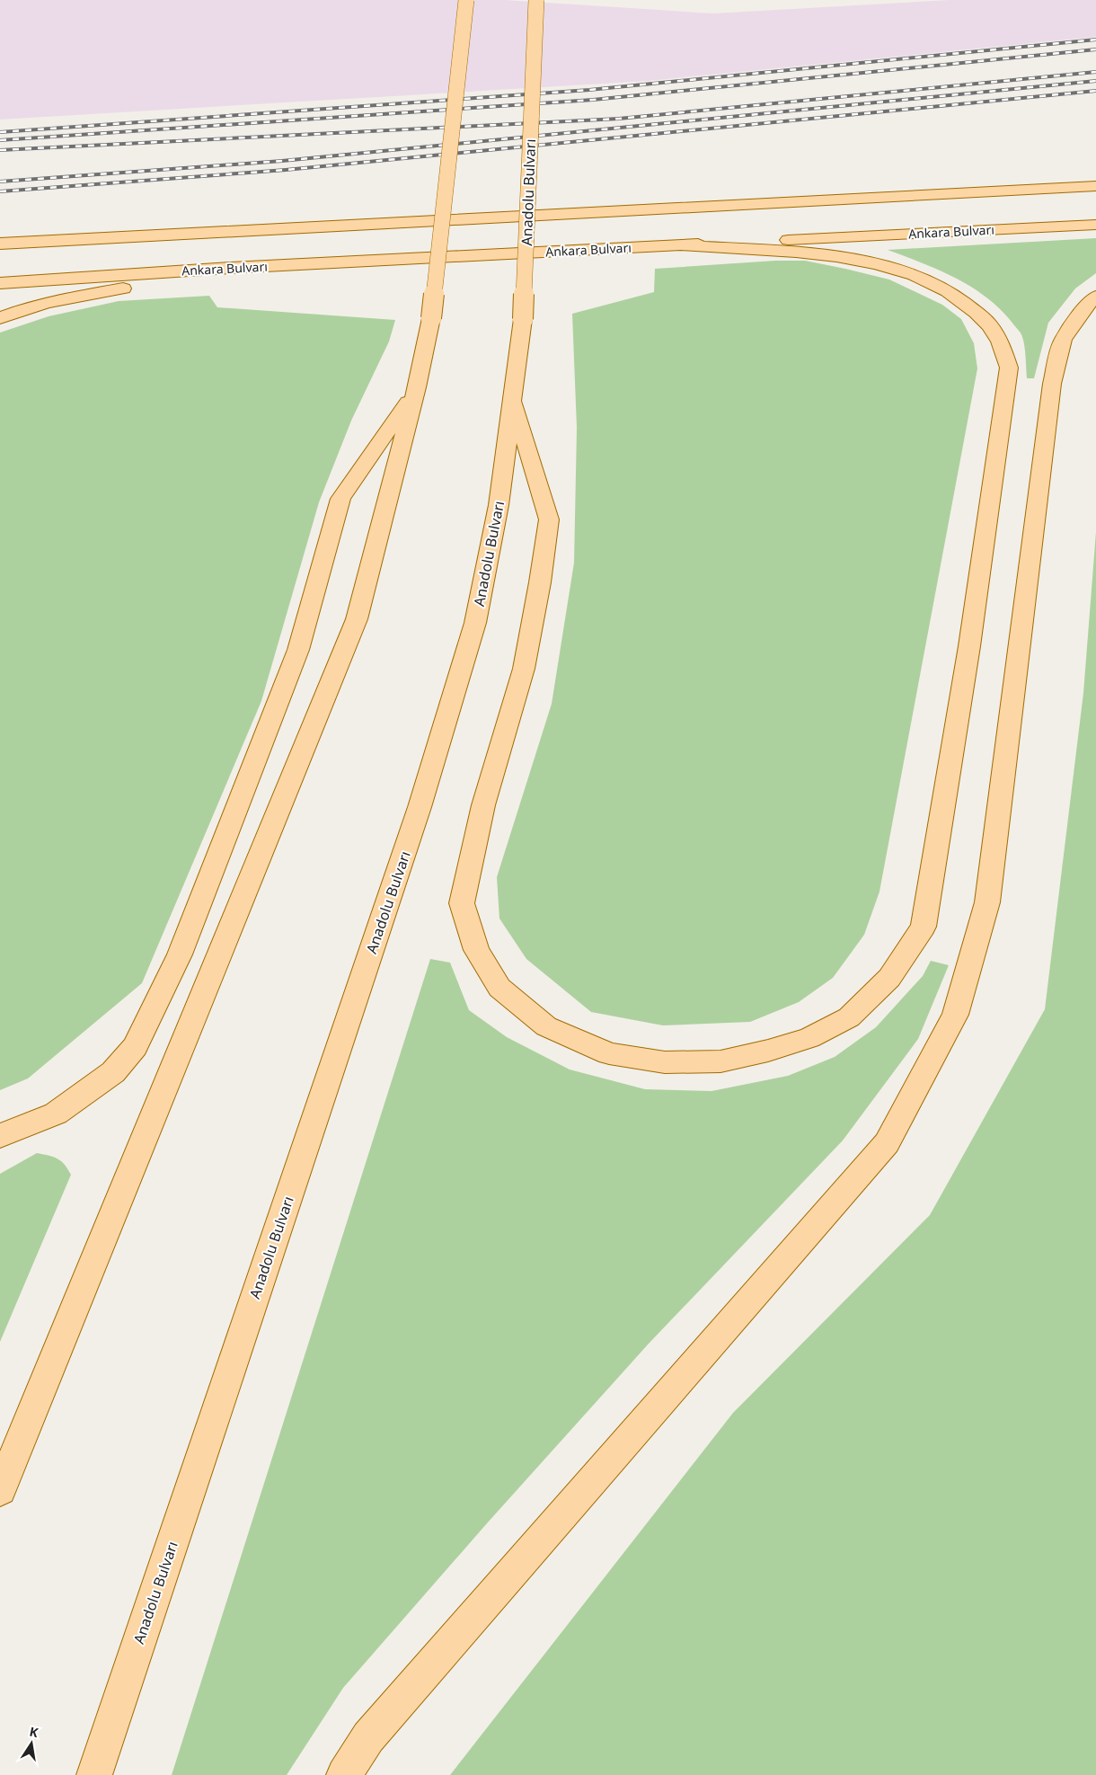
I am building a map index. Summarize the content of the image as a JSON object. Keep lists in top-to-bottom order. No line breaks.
{"streets":{"main road":["Anadolu Bulvarı","Ankara Bulvarı"]},"north":"top"}
